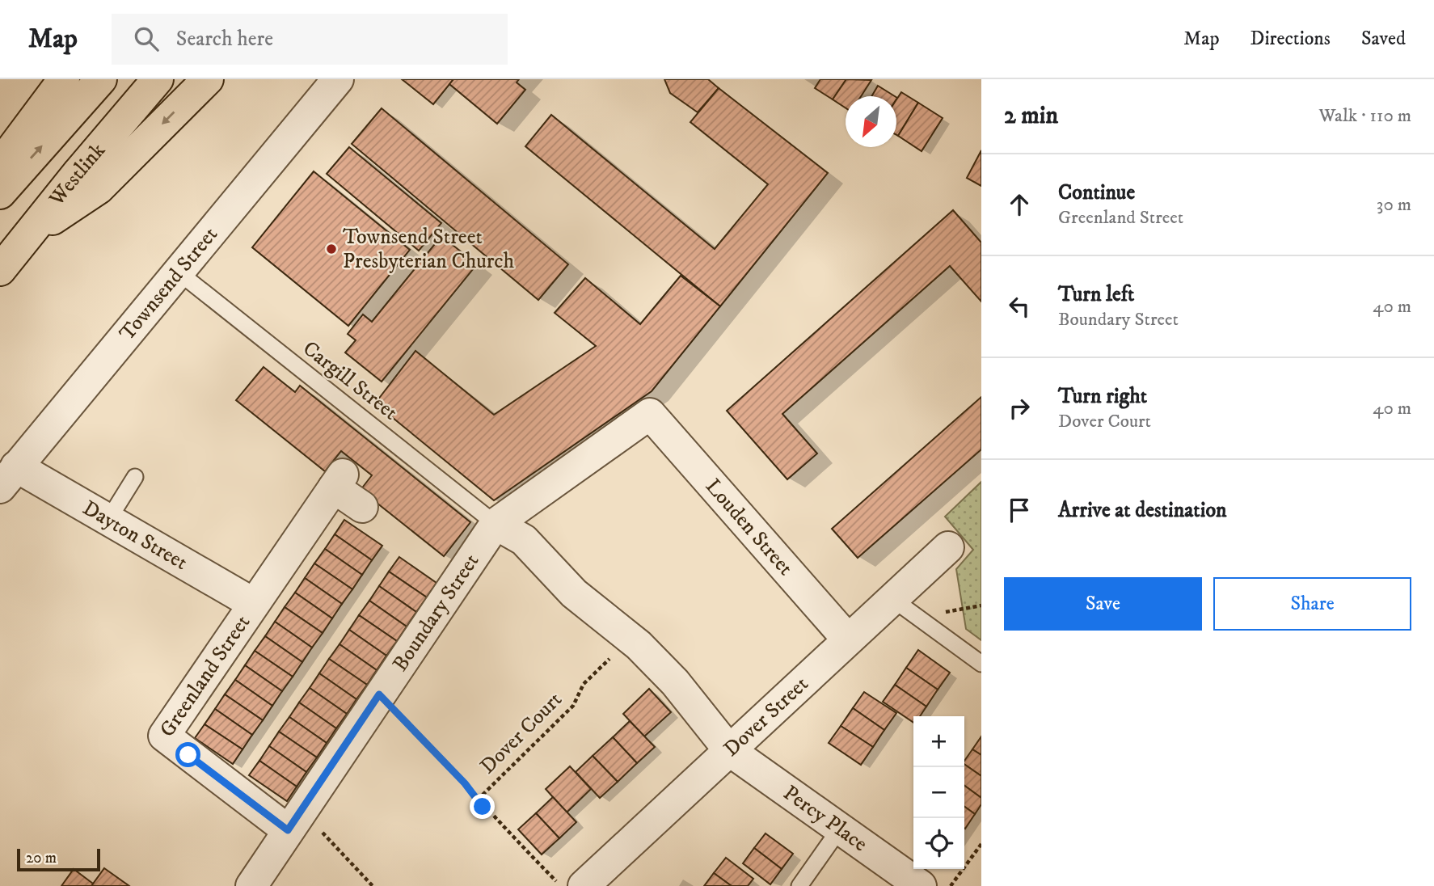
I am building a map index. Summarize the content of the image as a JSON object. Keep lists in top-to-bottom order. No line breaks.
{"streets":{"highway":["Westlink"],"street":["Townsend Street","Louden Street","Dayton Street","Boundary Street","Greenland Street","Dover Street","Percy Place"],"lane":["Cargill Street"],"path":["Dover Court"]},"crossings":[["Townsend Street","Cargill Street"],["Townsend Street","Dayton Street"],["Cargill Street","Boundary Street"],["Cargill Street","Percy Place"],["Louden Street","Boundary Street"],["Louden Street","Dover Street"],["Dayton Street","Greenland Street"],["Boundary Street","Greenland Street"],["Boundary Street","Dover Court"],["Boundary Street","Percy Place"],["Dover Street","Percy Place"],["Dover Court","Percy Place"]],"places":["Townsend Street Presbyterian Church"],"scale_bar":"20 m","north":"bottom left","page":{"header":"Map","search":"Search here","nav":["Map","Directions","Saved"],"heading":["2 min","Walk · 110 m"],"list":[["Continue","Greenland Street","30 m"],["Turn left","Boundary Street","40 m"],["Turn right","Dover Court","40 m"],"Arrive at destination"],"buttons":["Save","Share"],"map_buttons":["+","−"],"scale":"20 m"}}
